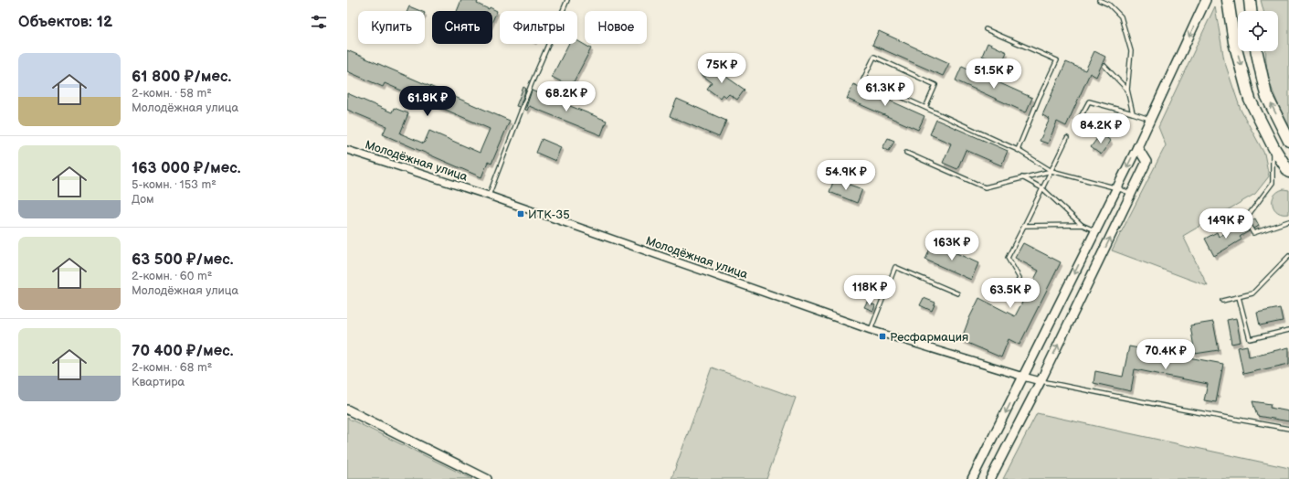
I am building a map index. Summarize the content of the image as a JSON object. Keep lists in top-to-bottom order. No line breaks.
{"streets":{"street":["Молодёжная улица"]},"places":{"transit":["ИТК-35","Ресфармация"]},"page":{"heading":"Объектов: 12","chip":["Купить","Снять","Фильтры","Новое"],"list":[{"name":"61 800 ₽/мес.","note":"2-комн. · 58 m² · Молодёжная улица"},{"name":"163 000 ₽/мес.","note":"5-комн. · 153 m² · Дом"},{"name":"63 500 ₽/мес.","note":"2-комн. · 60 m² · Молодёжная улица"},{"name":"70 400 ₽/мес.","note":"2-комн. · 68 m² · Квартира"}],"price":["75K ₽","51.5K ₽","61.3K ₽","68.2K ₽","61.8K ₽","84.2K ₽","54.9K ₽","149K ₽","163K ₽","118K ₽","63.5K ₽","70.4K ₽"]}}
